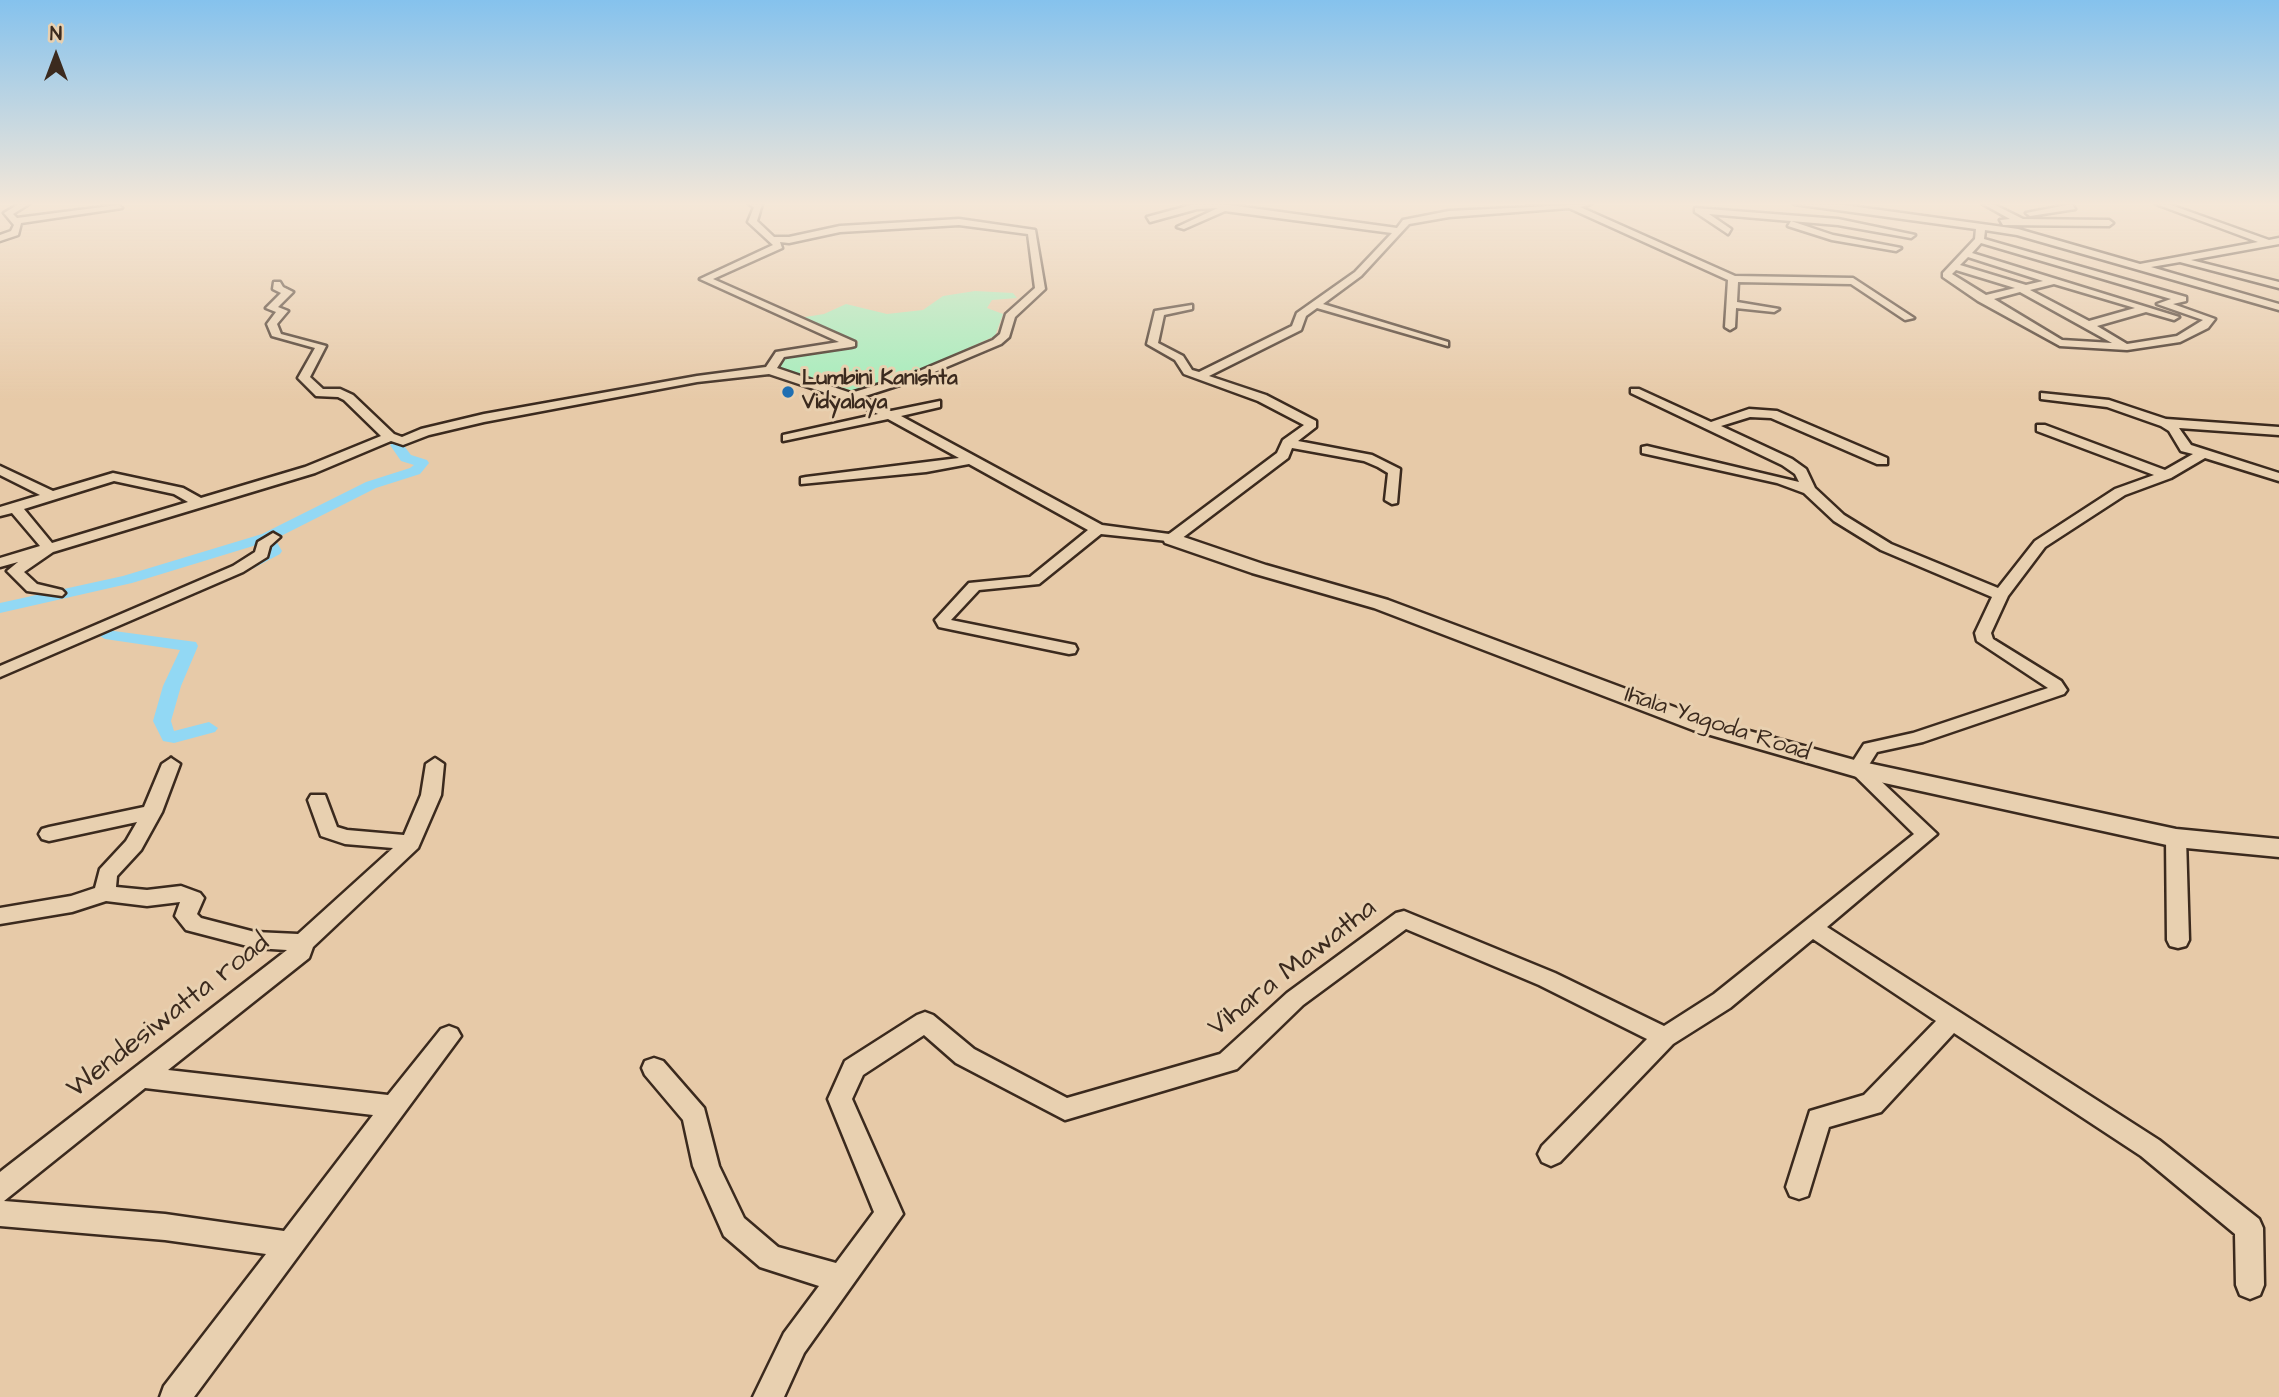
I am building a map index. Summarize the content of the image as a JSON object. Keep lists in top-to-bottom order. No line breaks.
{"streets":{"street":["Ihala Yagoda Road","Vihara Mawatha","Wendesiwatta road"]},"places":["Lumbini Kanishta Vidyalaya"],"north":"top"}
